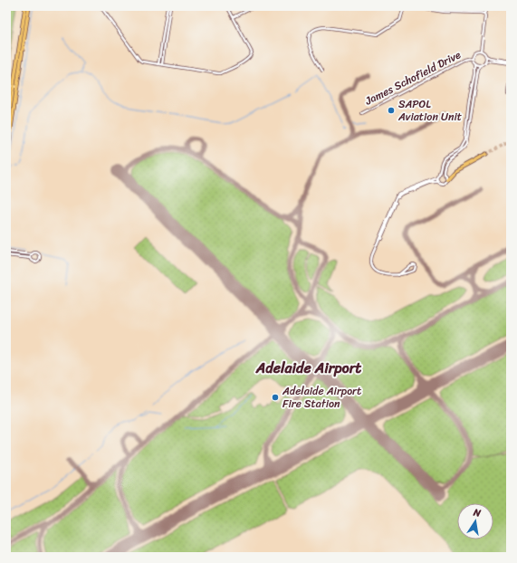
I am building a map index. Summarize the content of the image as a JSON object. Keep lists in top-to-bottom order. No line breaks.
{"streets":{"street":["James Schofield Drive"]},"districts":["Adelaide Airport"],"places":["SAPOL Aviation Unit","Adelaide Airport Fire Station"],"north":"top"}
